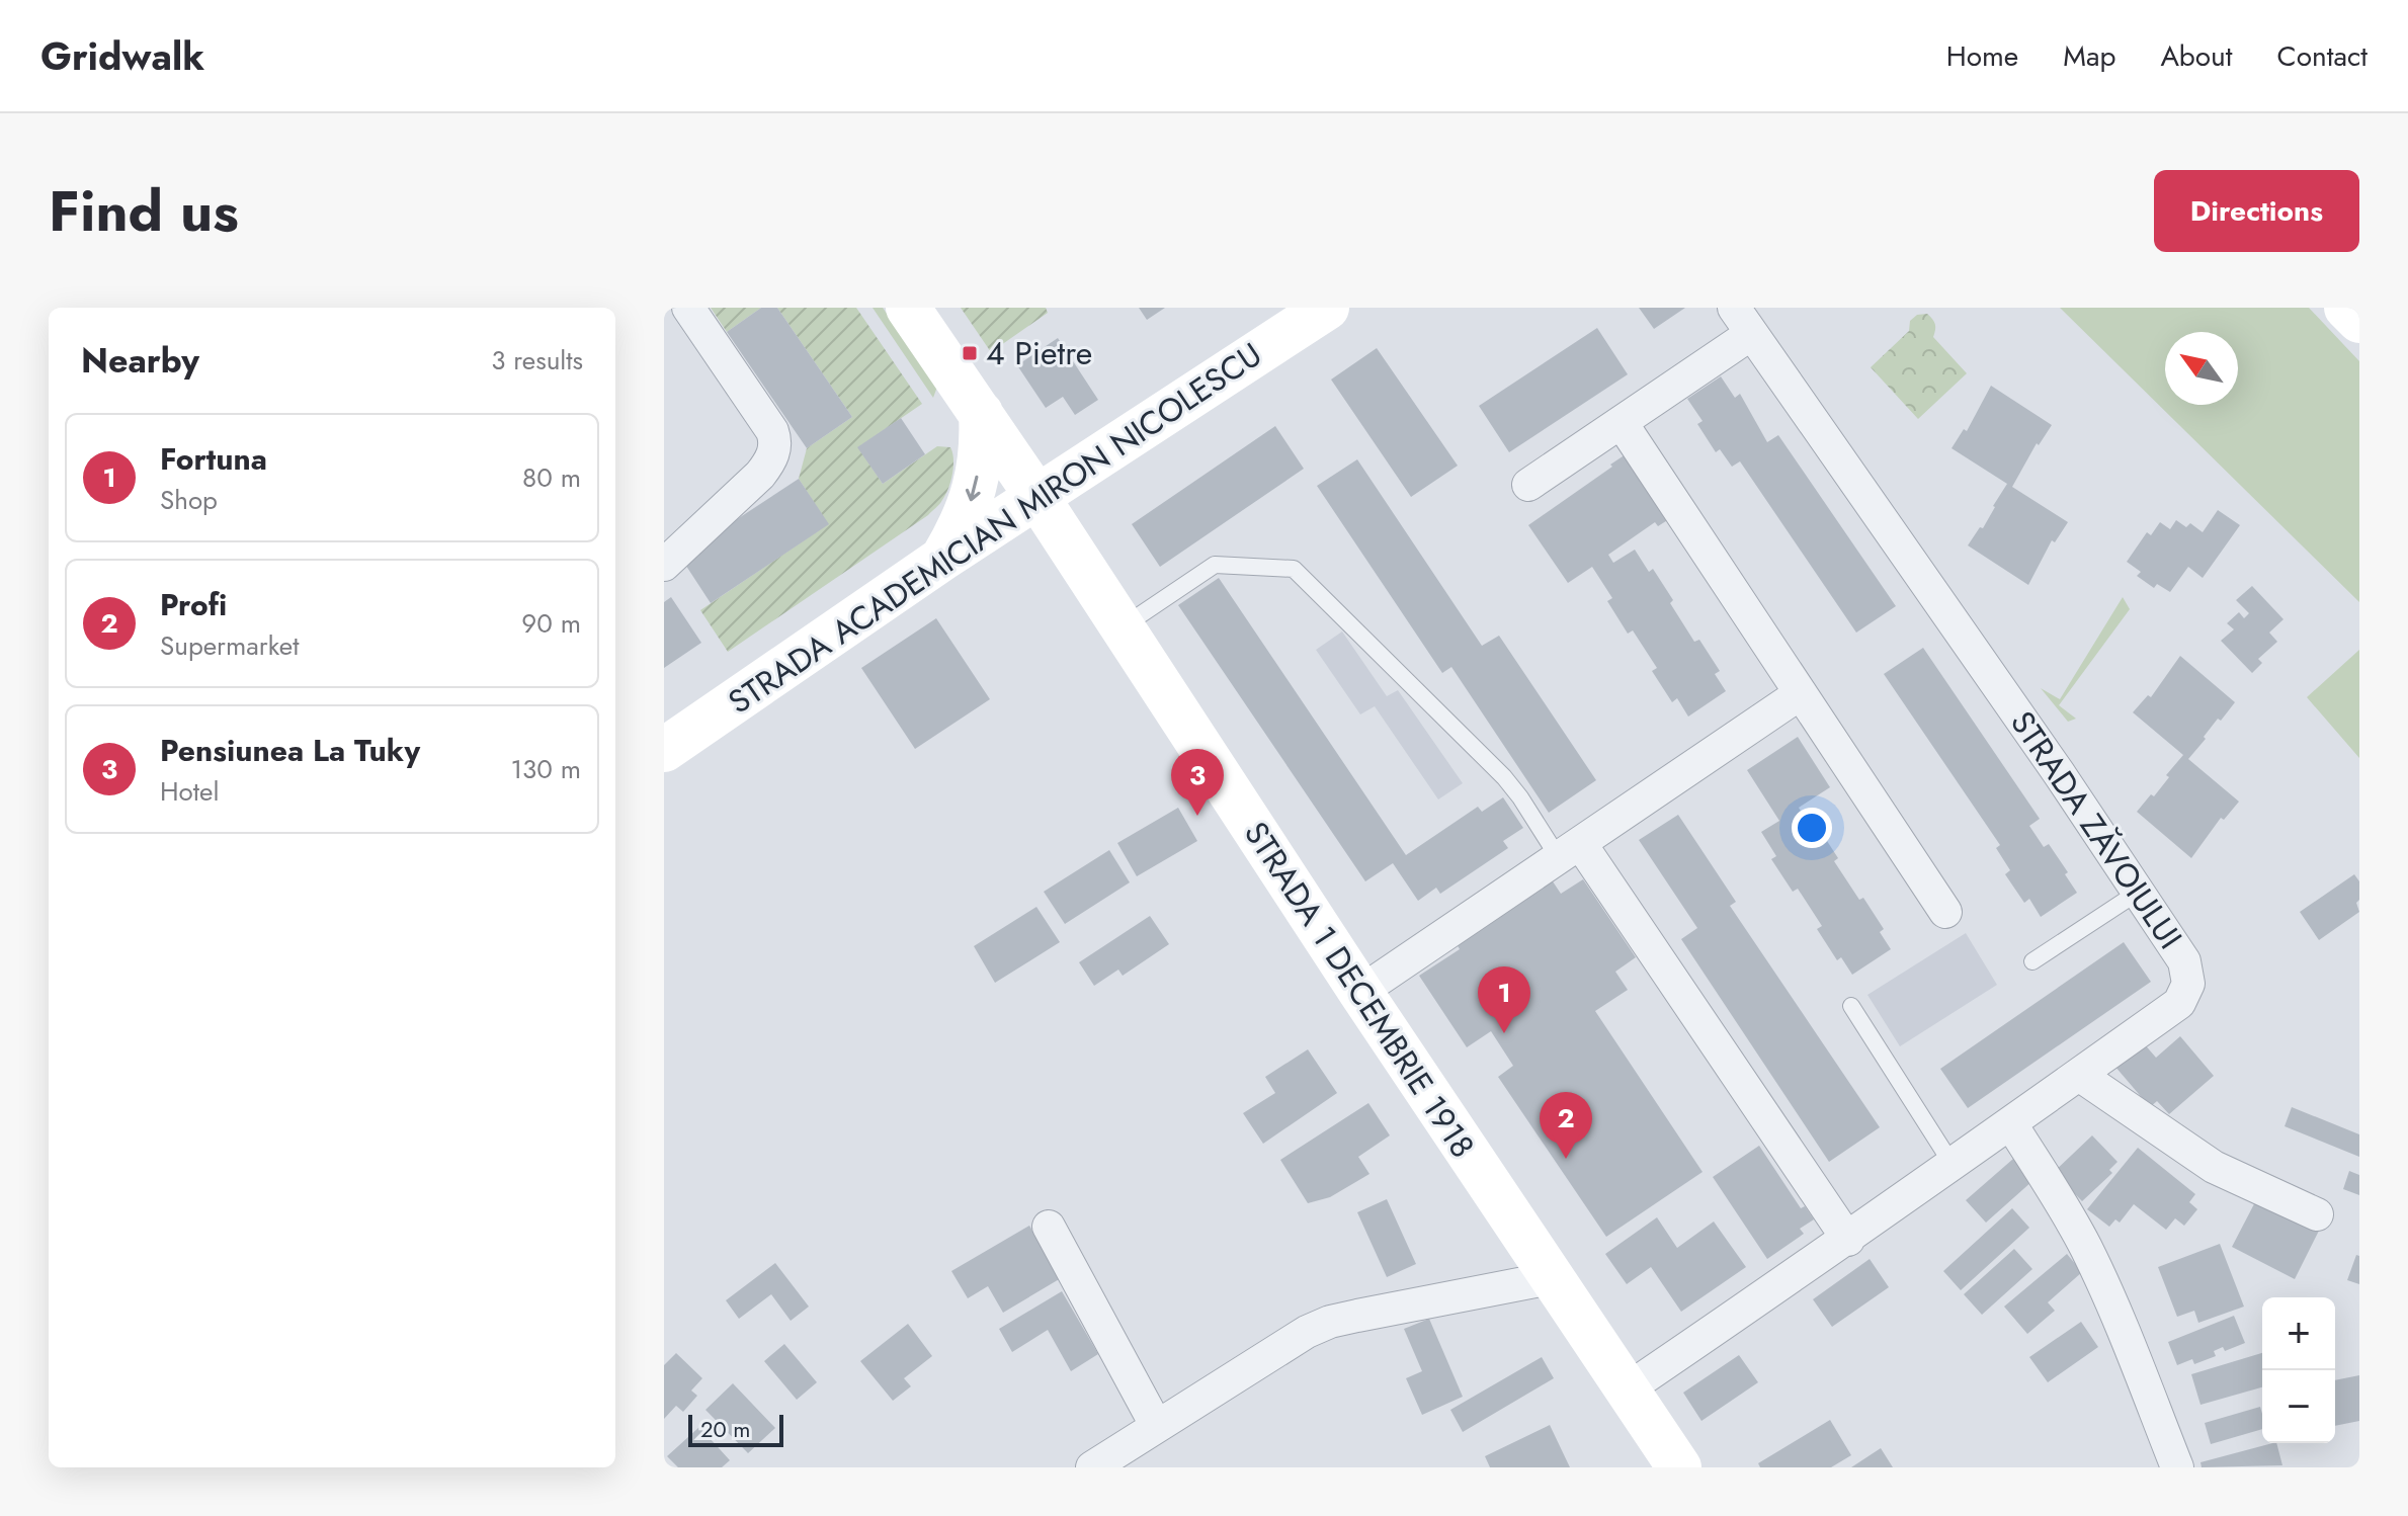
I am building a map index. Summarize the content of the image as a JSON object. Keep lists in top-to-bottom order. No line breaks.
{"streets":{"main road":["STRADA ACADEMICIAN MIRON NICOLESCU","STRADA 1 DECEMBRIE 1918"],"street":["STRADA ZĂVOIULUI"]},"crossings":[["STRADA ACADEMICIAN MIRON NICOLESCU","STRADA 1 DECEMBRIE 1918"],["STRADA ZĂVOIULUI","STRADA 1 DECEMBRIE 1918"]],"places":{"transit":["4 Pietre"]},"scale_bar":"20 m","north":"top left","page":{"header":"Gridwalk","nav":["Home","Map","About","Contact"],"title":"Find us","buttons":"Directions","heading":["Nearby","3 results"],"list":[{"mark":"1","name":"Fortuna","note":"Shop","value":"80 m"},{"mark":"2","name":"Profi","note":"Supermarket","value":"90 m"},{"mark":"3","name":"Pensiunea La Tuky","note":"Hotel","value":"130 m"}],"pins":["3","1","2"],"map_buttons":["+","−"],"scale":"20 m"}}
